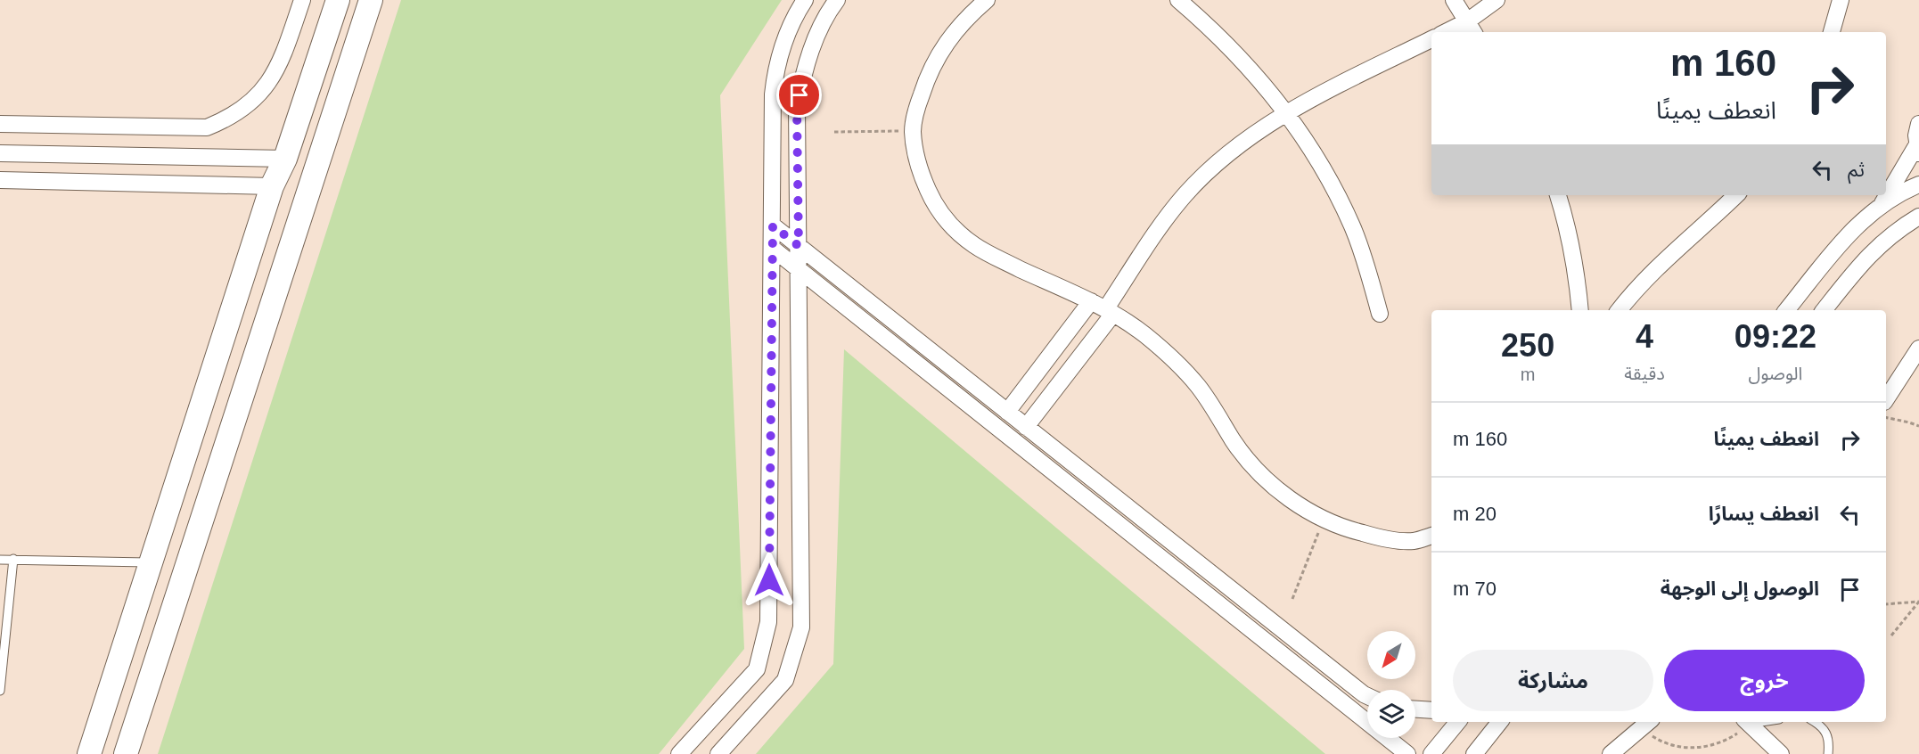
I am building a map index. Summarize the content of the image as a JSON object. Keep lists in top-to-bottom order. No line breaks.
{"north":"bottom left","page":{"turn":["160 m","انعطف يمينًا"],"then":"ثم","eta":["09:22","الوصول","4","دقيقة","250","m"],"list":[{"name":"انعطف يمينًا","value":"160 m"},{"name":"انعطف يسارًا","value":"20 m"},{"name":"الوصول إلى الوجهة","value":"70 m"}],"buttons":["خروج","مشاركة"]}}
